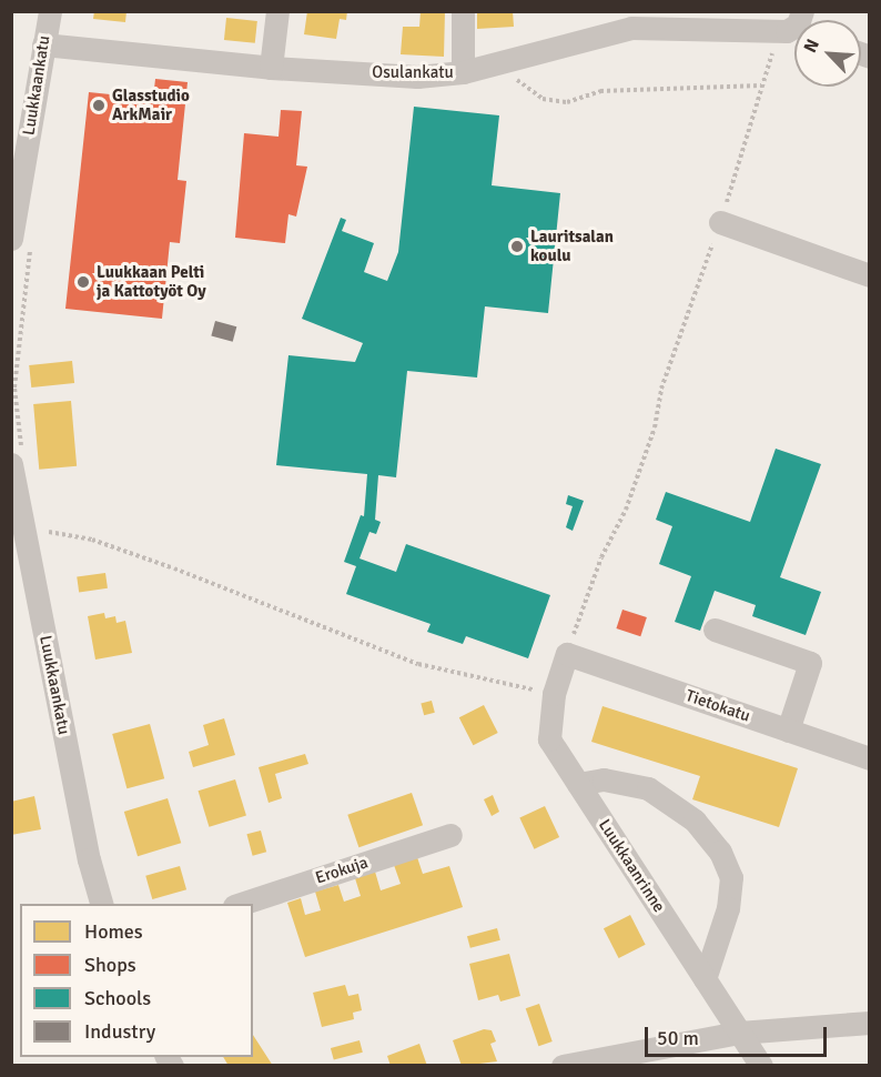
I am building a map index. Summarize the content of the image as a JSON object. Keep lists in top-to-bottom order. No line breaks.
{"streets":{"street":["Osulankatu","Luukkaankatu","Tietokatu","Luukkaanrinne","Erokuja"]},"crossings":[["Osulankatu","Luukkaankatu"],["Tietokatu","Luukkaanrinne"]],"places":["Glasstudio ArkMair","Lauritsalan koulu","Luukkaan Pelti ja Kattotyöt Oy"],"legend":["Homes","Shops","Schools","Industry"],"scale_bar":"50 m","north":"top left"}
